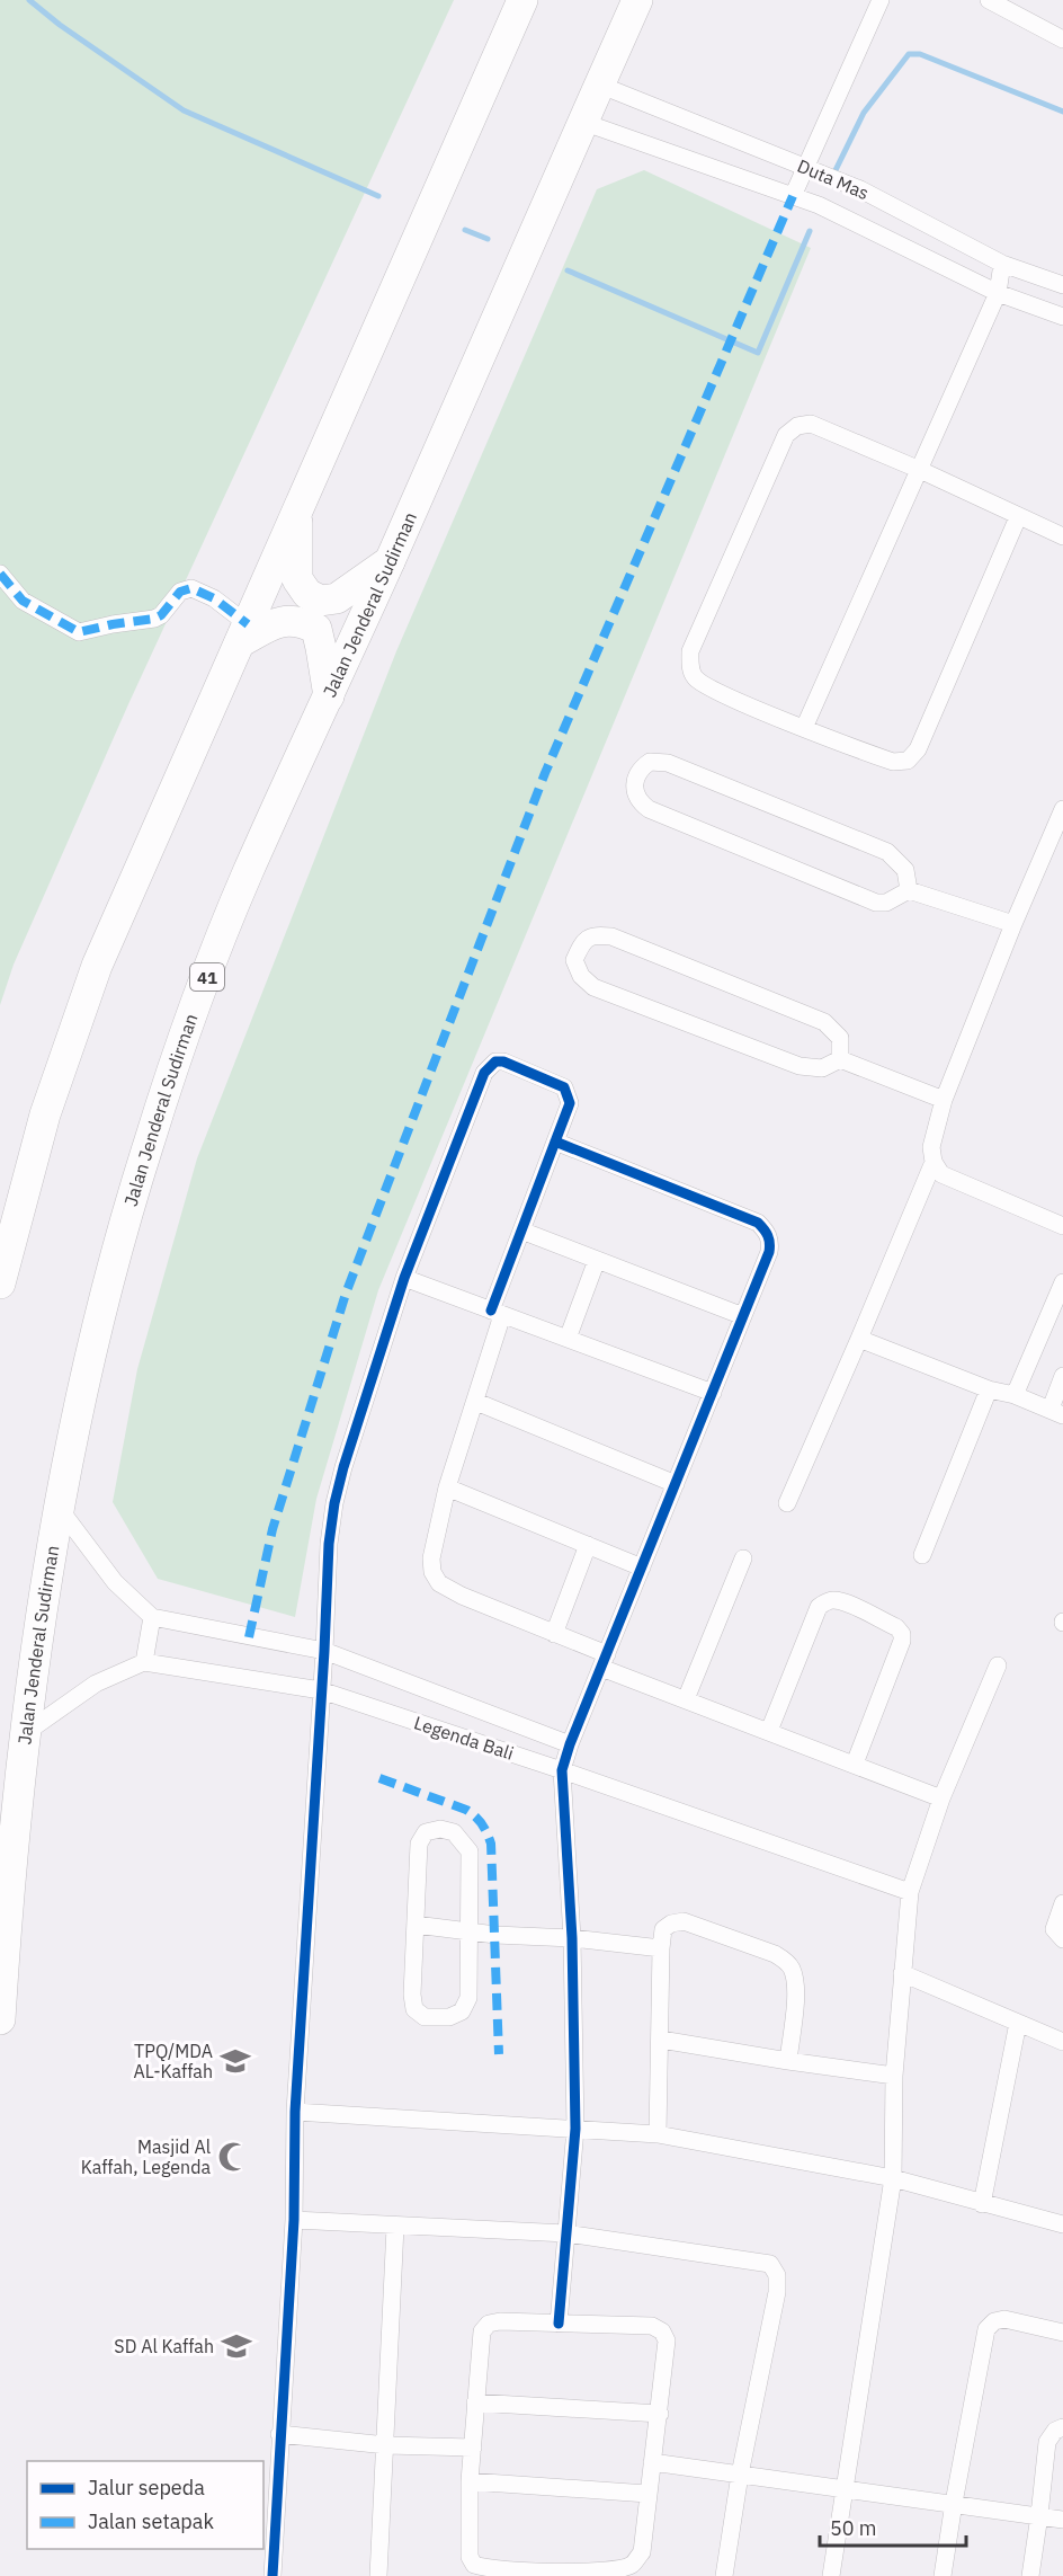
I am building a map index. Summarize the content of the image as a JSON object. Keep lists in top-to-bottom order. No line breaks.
{"streets":{"highway":["Jalan Jenderal Sudirman","41"],"street":["Duta Mas","Legenda Bali"]},"crossings":[["Duta Mas","Jalan Jenderal Sudirman"]],"places":{"school or university":["TPQ/MDA AL-Kaffah","SD Al Kaffah"],"mosque":["Masjid Al Kaffah, Legenda"]},"legend":["Jalur sepeda","Jalan setapak"],"scale_bar":"50 m"}
